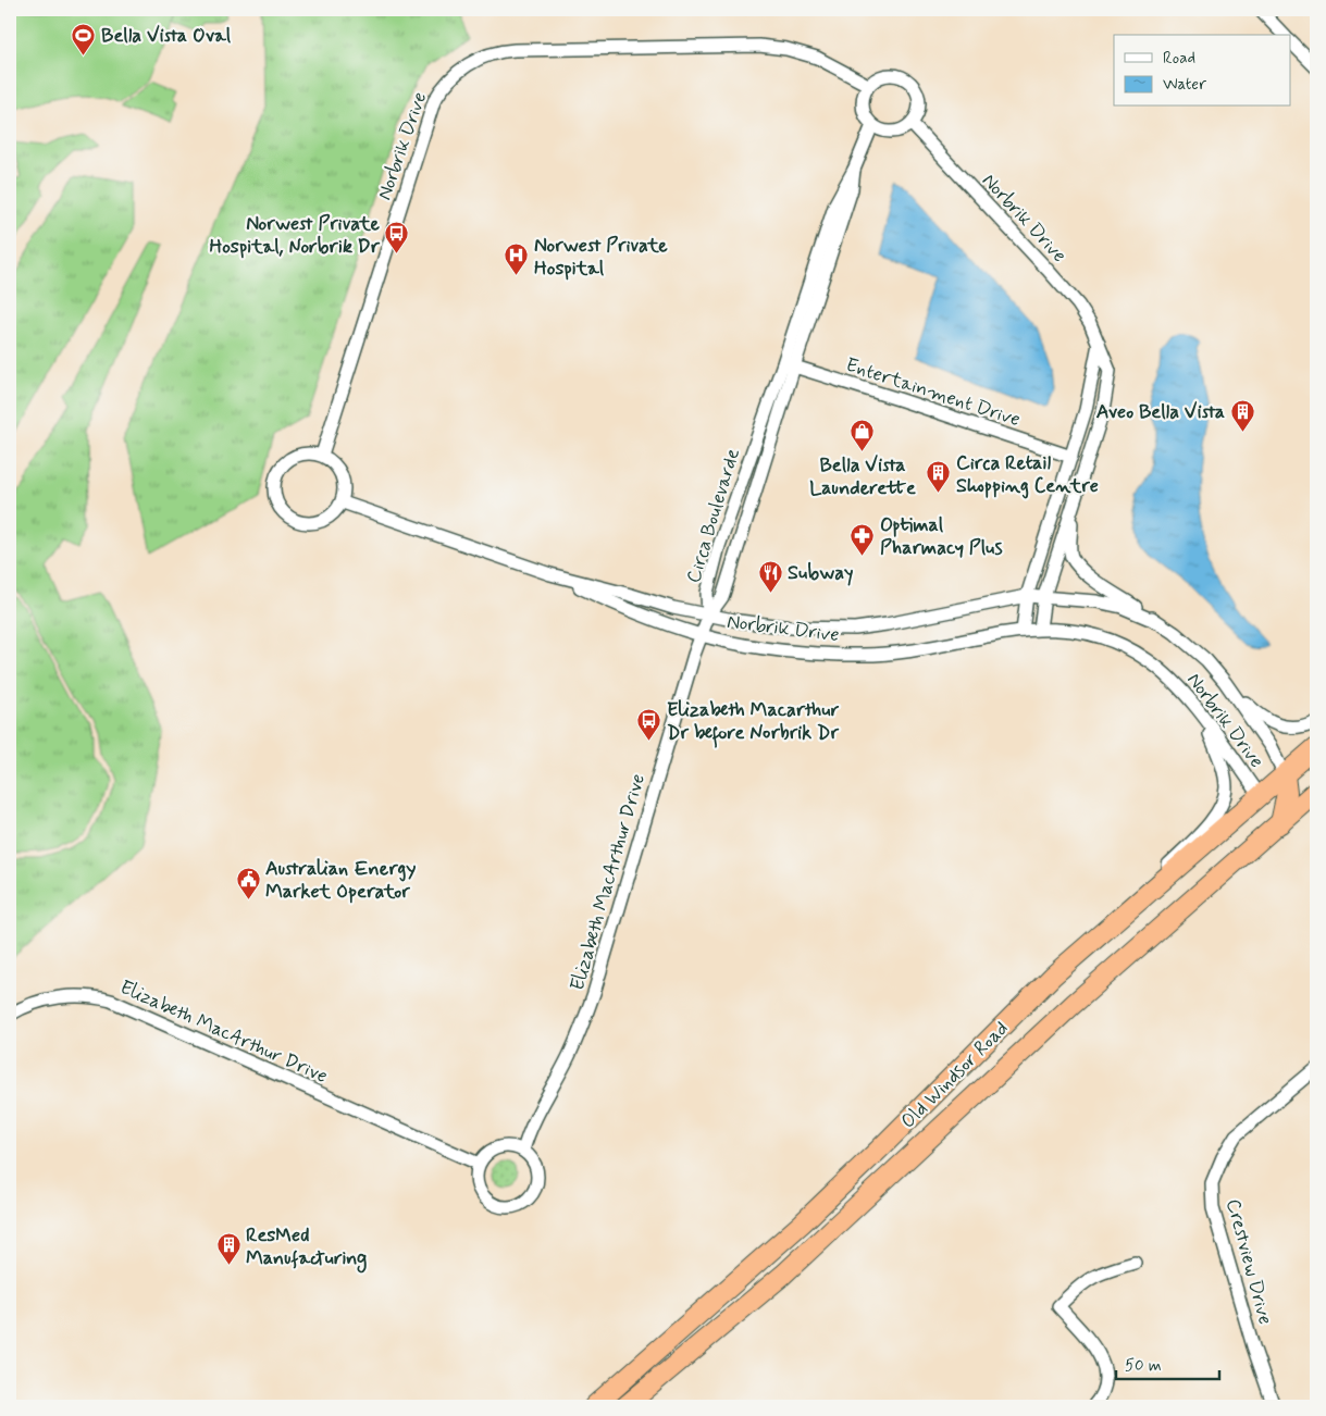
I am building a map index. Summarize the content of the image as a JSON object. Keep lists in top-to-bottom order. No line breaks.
{"streets":{"highway":["Old Windsor Road"],"street":["Norbrik Drive","Entertainment Drive","Circa Boulevarde","Elizabeth MacArthur Drive","Crestview Drive"]},"crossings":[["Norbrik Drive","Circa Boulevarde"],["Norbrik Drive","Elizabeth MacArthur Drive"],["Norbrik Drive","Old Windsor Road"],["Entertainment Drive","Circa Boulevarde"],["Circa Boulevarde","Elizabeth MacArthur Drive"]],"places":{"sports":["Bella Vista Oval"],"bus stop":["Norwest Private Hospital, Norbrik Dr","Elizabeth Macarthur Dr before Norbrik Dr"],"hospital":["Norwest Private Hospital"],"building":["Aveo Bella Vista","Circa Retail Shopping Centre","ResMed Manufacturing"],"shop":["Bella Vista Launderette"],"pharmacy":["Optimal Pharmacy Plus"],"restaurant":["Subway"],"public building":["Australian Energy Market Operator"]},"legend":["Road","Water"],"scale_bar":"50 m"}
